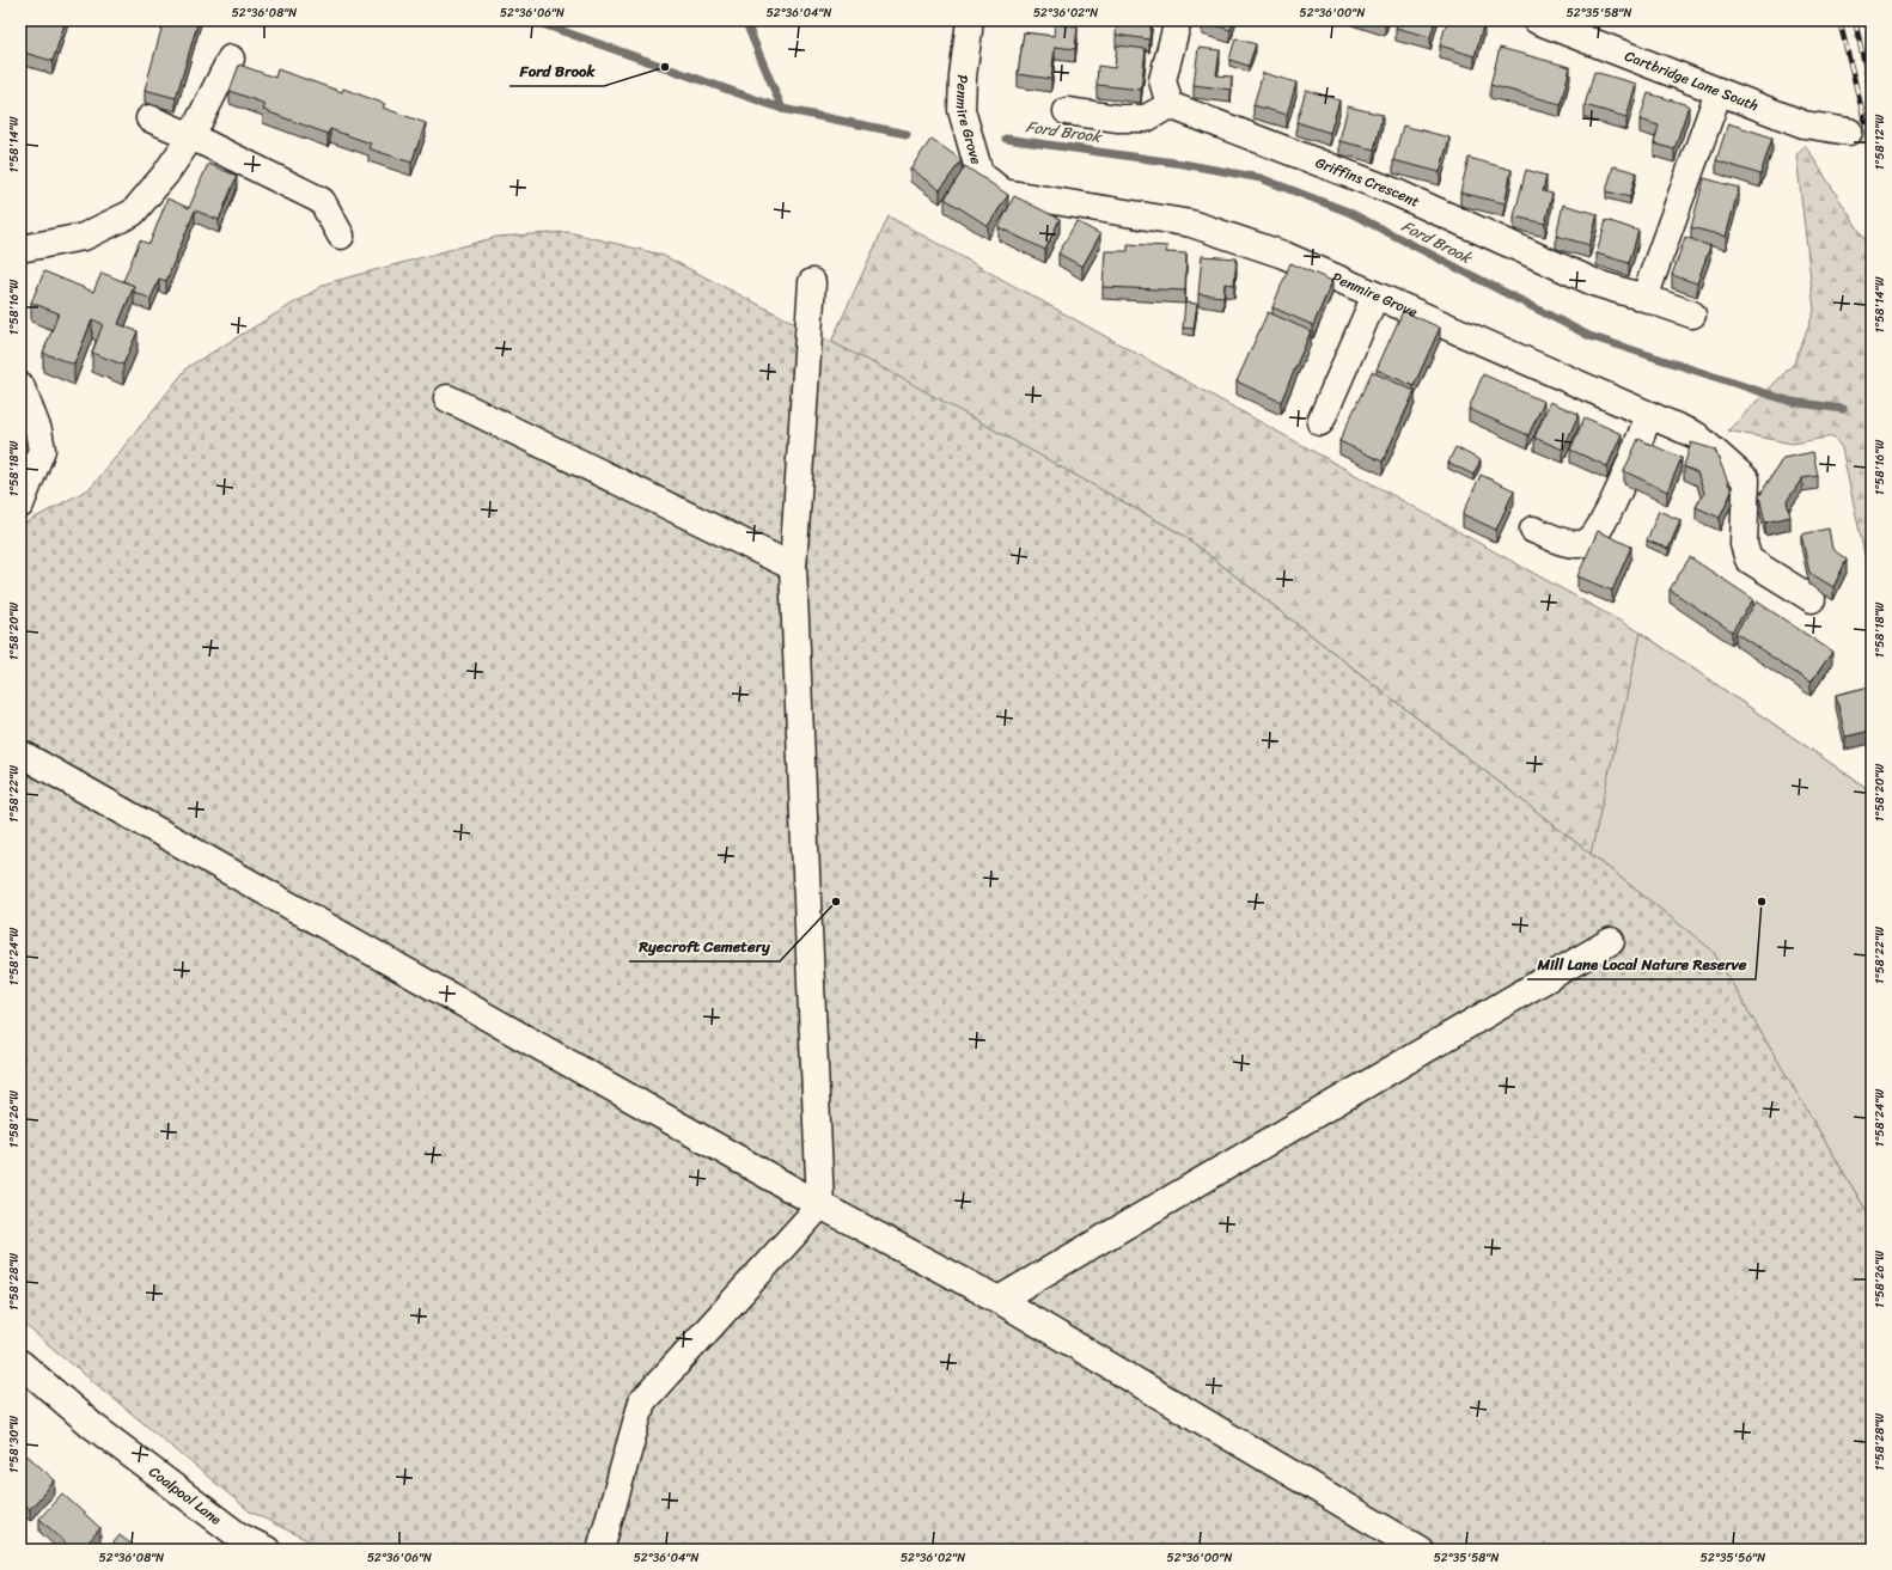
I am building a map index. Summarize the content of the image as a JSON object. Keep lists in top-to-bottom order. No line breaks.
{"streets":{"street":["Cartbridge Lane South","Penmire Grove","Griffins Crescent","Coalpool Lane"]},"water":["Ford Brook"],"places":["Ford Brook","Ryecroft Cemetery","Mill Lane Local Nature Reserve"],"coordinates":["52°36'08\"N","52°36'06\"N","52°36'04\"N","52°36'02\"N","52°36'00\"N","52°35'58\"N","1°58'12\"W","1°58'14\"W","1°58'16\"W","1°58'18\"W","1°58'20\"W","1°58'22\"W","1°58'24\"W","1°58'26\"W","1°58'28\"W","1°58'30\"W","52°35'56\"N"]}
